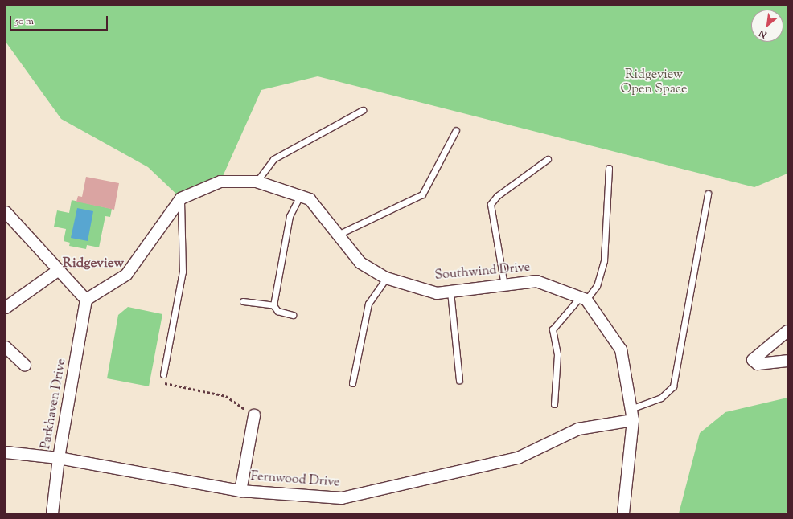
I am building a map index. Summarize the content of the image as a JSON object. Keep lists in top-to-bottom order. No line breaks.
{"streets":{"street":["Southwind Drive","Parkhaven Drive","Fernwood Drive"]},"crossings":[["Parkhaven Drive","Fernwood Drive"]],"districts":["Ridgeview"],"parks":["Ridgeview Open Space"],"scale_bar":"50 m","north":"bottom left"}
